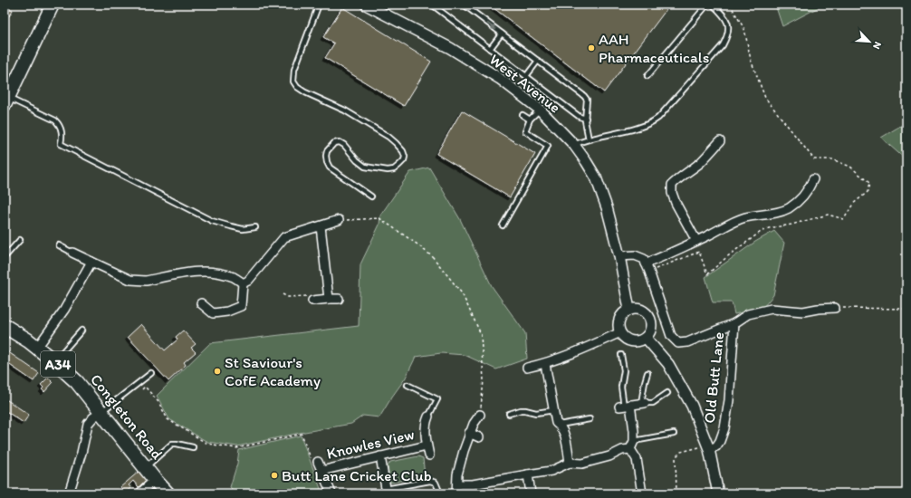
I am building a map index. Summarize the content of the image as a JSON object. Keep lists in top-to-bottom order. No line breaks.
{"streets":{"highway":["A34","Congleton Road"],"street":["West Avenue","Old Butt Lane","Knowles View"]},"places":["AAH Pharmaceuticals","St Saviour's CofE Academy","Butt Lane Cricket Club"],"north":"bottom right"}
